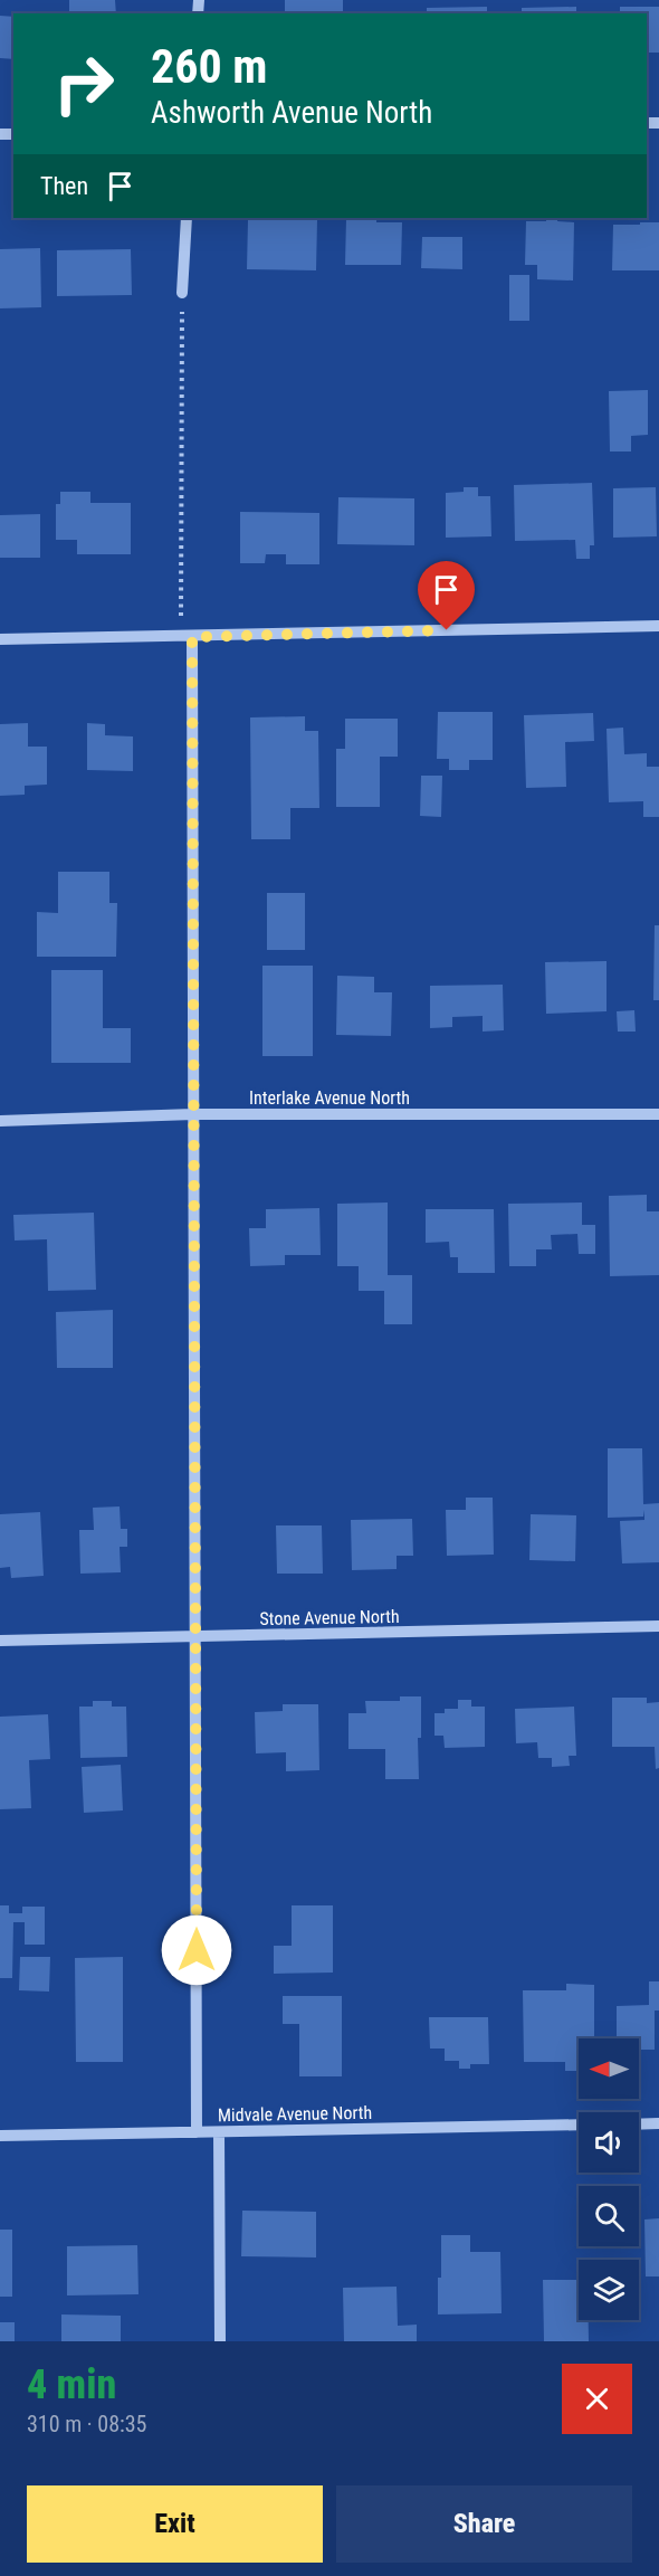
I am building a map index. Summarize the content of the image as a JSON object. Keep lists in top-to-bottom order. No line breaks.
{"streets":{"street":["Interlake Avenue North","Stone Avenue North","Midvale Avenue North"]},"north":"left","page":{"turn":["260 m","Ashworth Avenue North"],"then":"Then","heading":["4 min","310 m · 08:35"],"buttons":["Exit","Share"]}}
